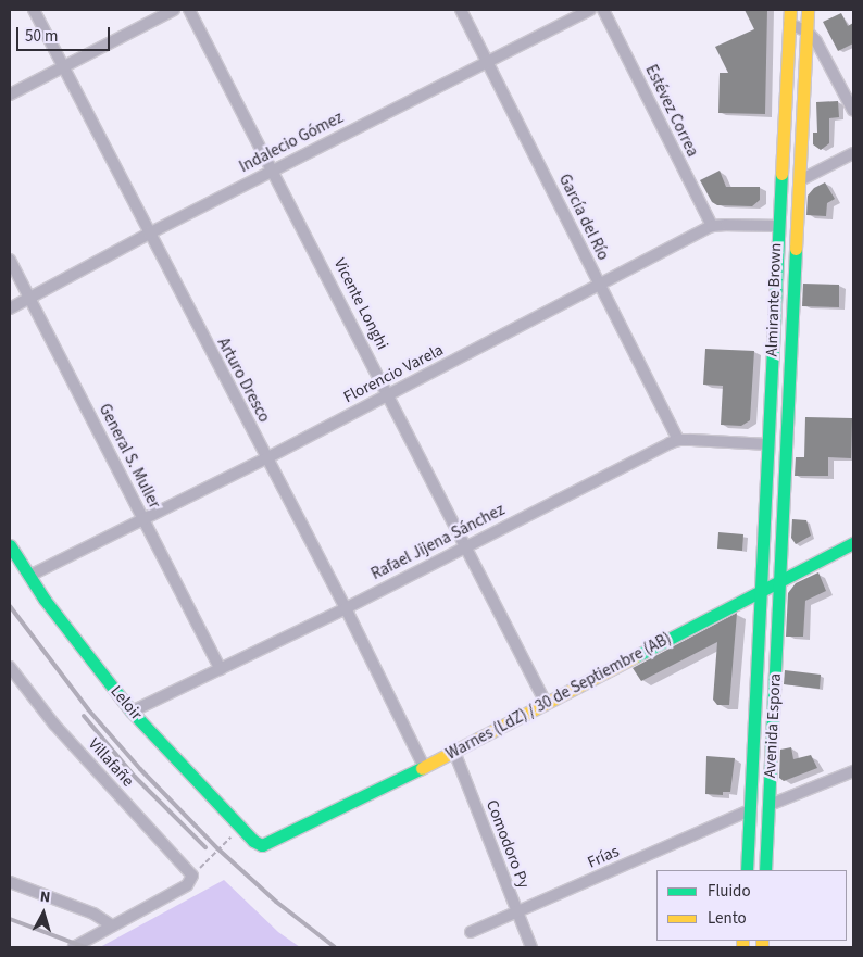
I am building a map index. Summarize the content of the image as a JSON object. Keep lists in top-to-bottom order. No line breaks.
{"streets":{"main road":["Almirante Brown","Warnes (LdZ) / 30 de Septiembre (AB)","Leloir","Avenida Espora"],"street":["Estévez Correa","Indalecio Gómez","García del Río","Vicente Longhi","Florencio Varela","Arturo Dresco","General S. Muller","Rafael Jijena Sánchez","Villafañe","Comodoro Py","Frías"]},"crossings":[["Estévez Correa","Florencio Varela"],["Indalecio Gómez","García del Río"],["Indalecio Gómez","Vicente Longhi"],["Indalecio Gómez","Arturo Dresco"],["Indalecio Gómez","General S. Muller"],["García del Río","Florencio Varela"],["García del Río","Rafael Jijena Sánchez"],["Almirante Brown","Florencio Varela"],["Almirante Brown","Rafael Jijena Sánchez"],["Almirante Brown","Warnes (LdZ) / 30 de Septiembre (AB)"],["Almirante Brown","Avenida Espora"],["Vicente Longhi","Florencio Varela"],["Vicente Longhi","Rafael Jijena Sánchez"],["Vicente Longhi","Warnes (LdZ) / 30 de Septiembre (AB)"],["Florencio Varela","Arturo Dresco"],["Florencio Varela","General S. Muller"],["Florencio Varela","Leloir"],["Arturo Dresco","Rafael Jijena Sánchez"],["Arturo Dresco","Warnes (LdZ) / 30 de Septiembre (AB)"],["General S. Muller","Rafael Jijena Sánchez"],["Rafael Jijena Sánchez","Leloir"],["Warnes (LdZ) / 30 de Septiembre (AB)","Leloir"],["Warnes (LdZ) / 30 de Septiembre (AB)","Avenida Espora"],["Warnes (LdZ) / 30 de Septiembre (AB)","Comodoro Py"],["Avenida Espora","Frías"],["Comodoro Py","Frías"]],"legend":["Fluido","Lento"],"scale_bar":"50 m","north":"top"}
